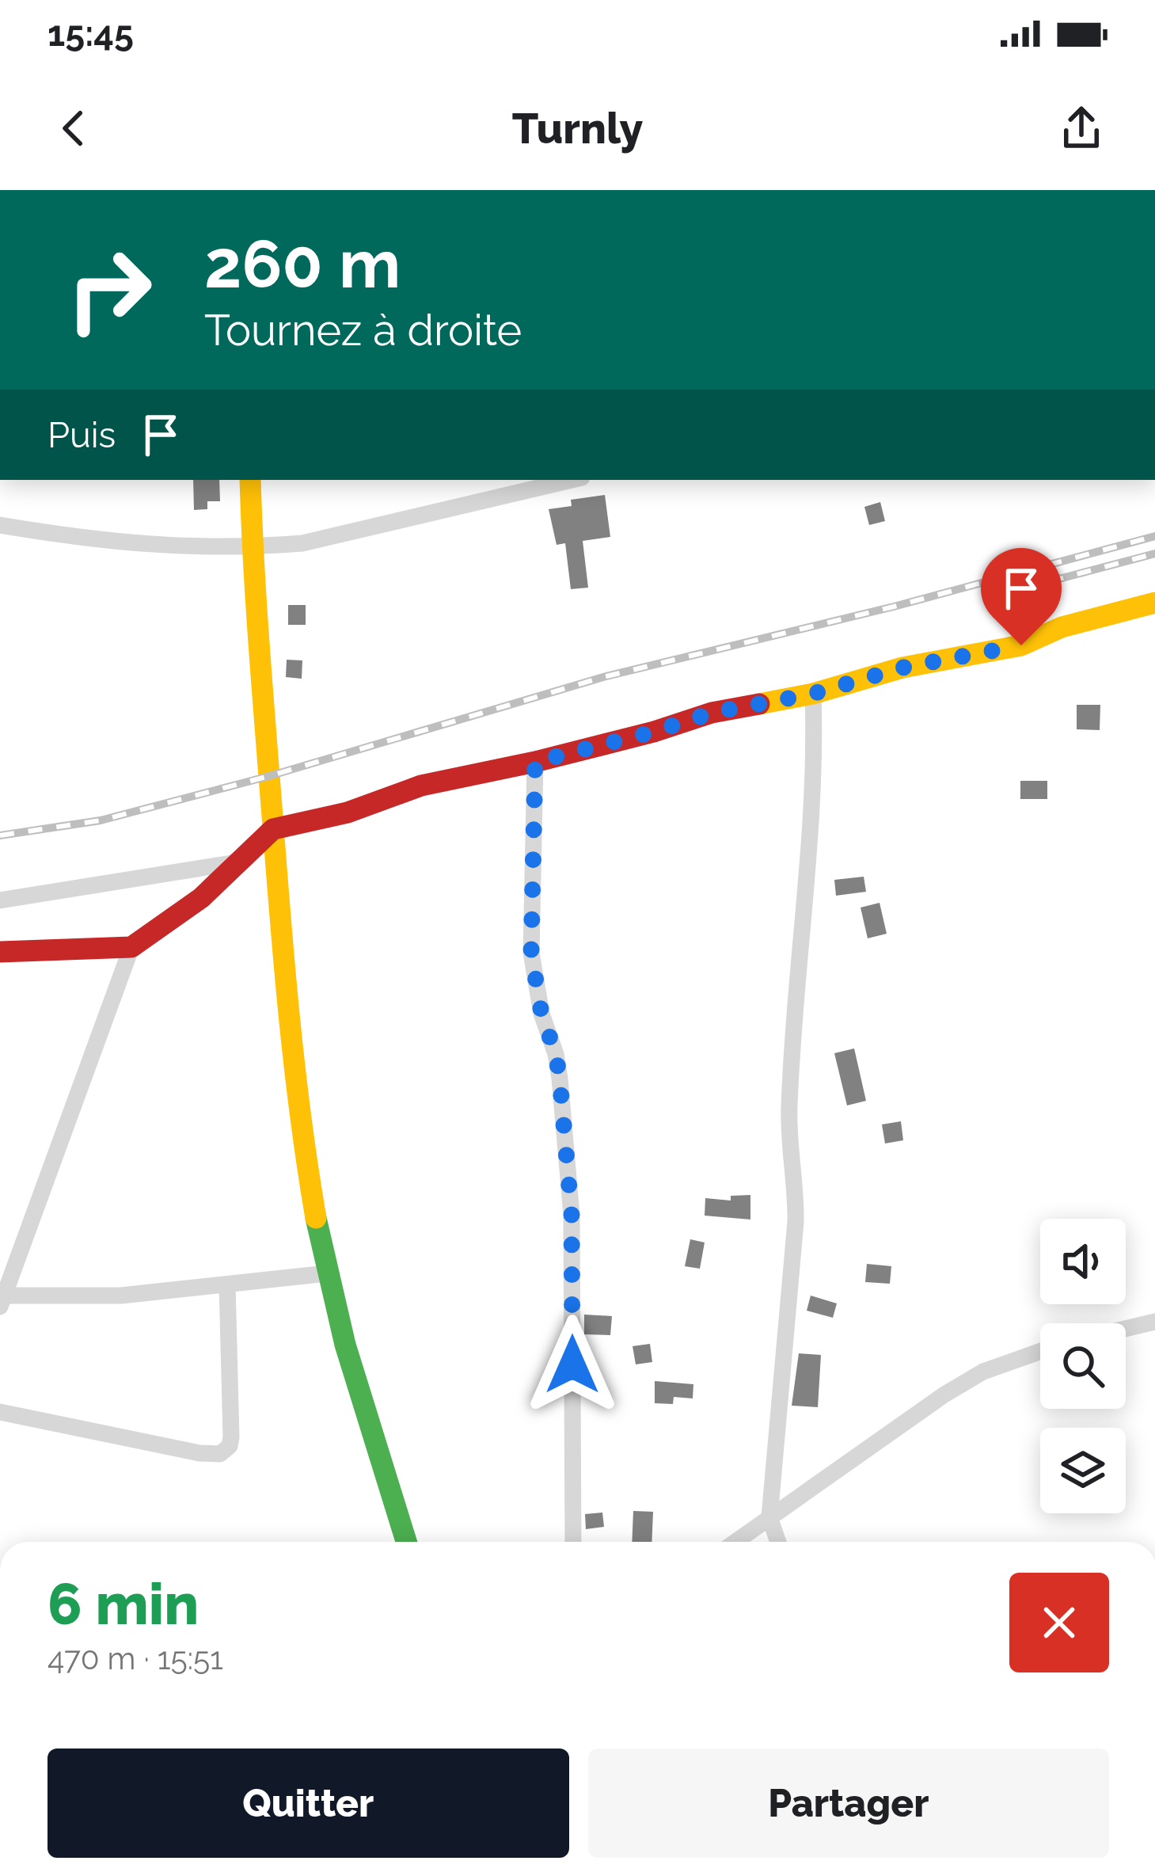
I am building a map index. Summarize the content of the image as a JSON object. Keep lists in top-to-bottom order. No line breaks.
{"page":{"status":"15:45","header":"Turnly","turn":["260 m","Tournez à droite"],"then":"Puis","heading":["6 min","470 m · 15:51"],"buttons":["Quitter","Partager"]}}
